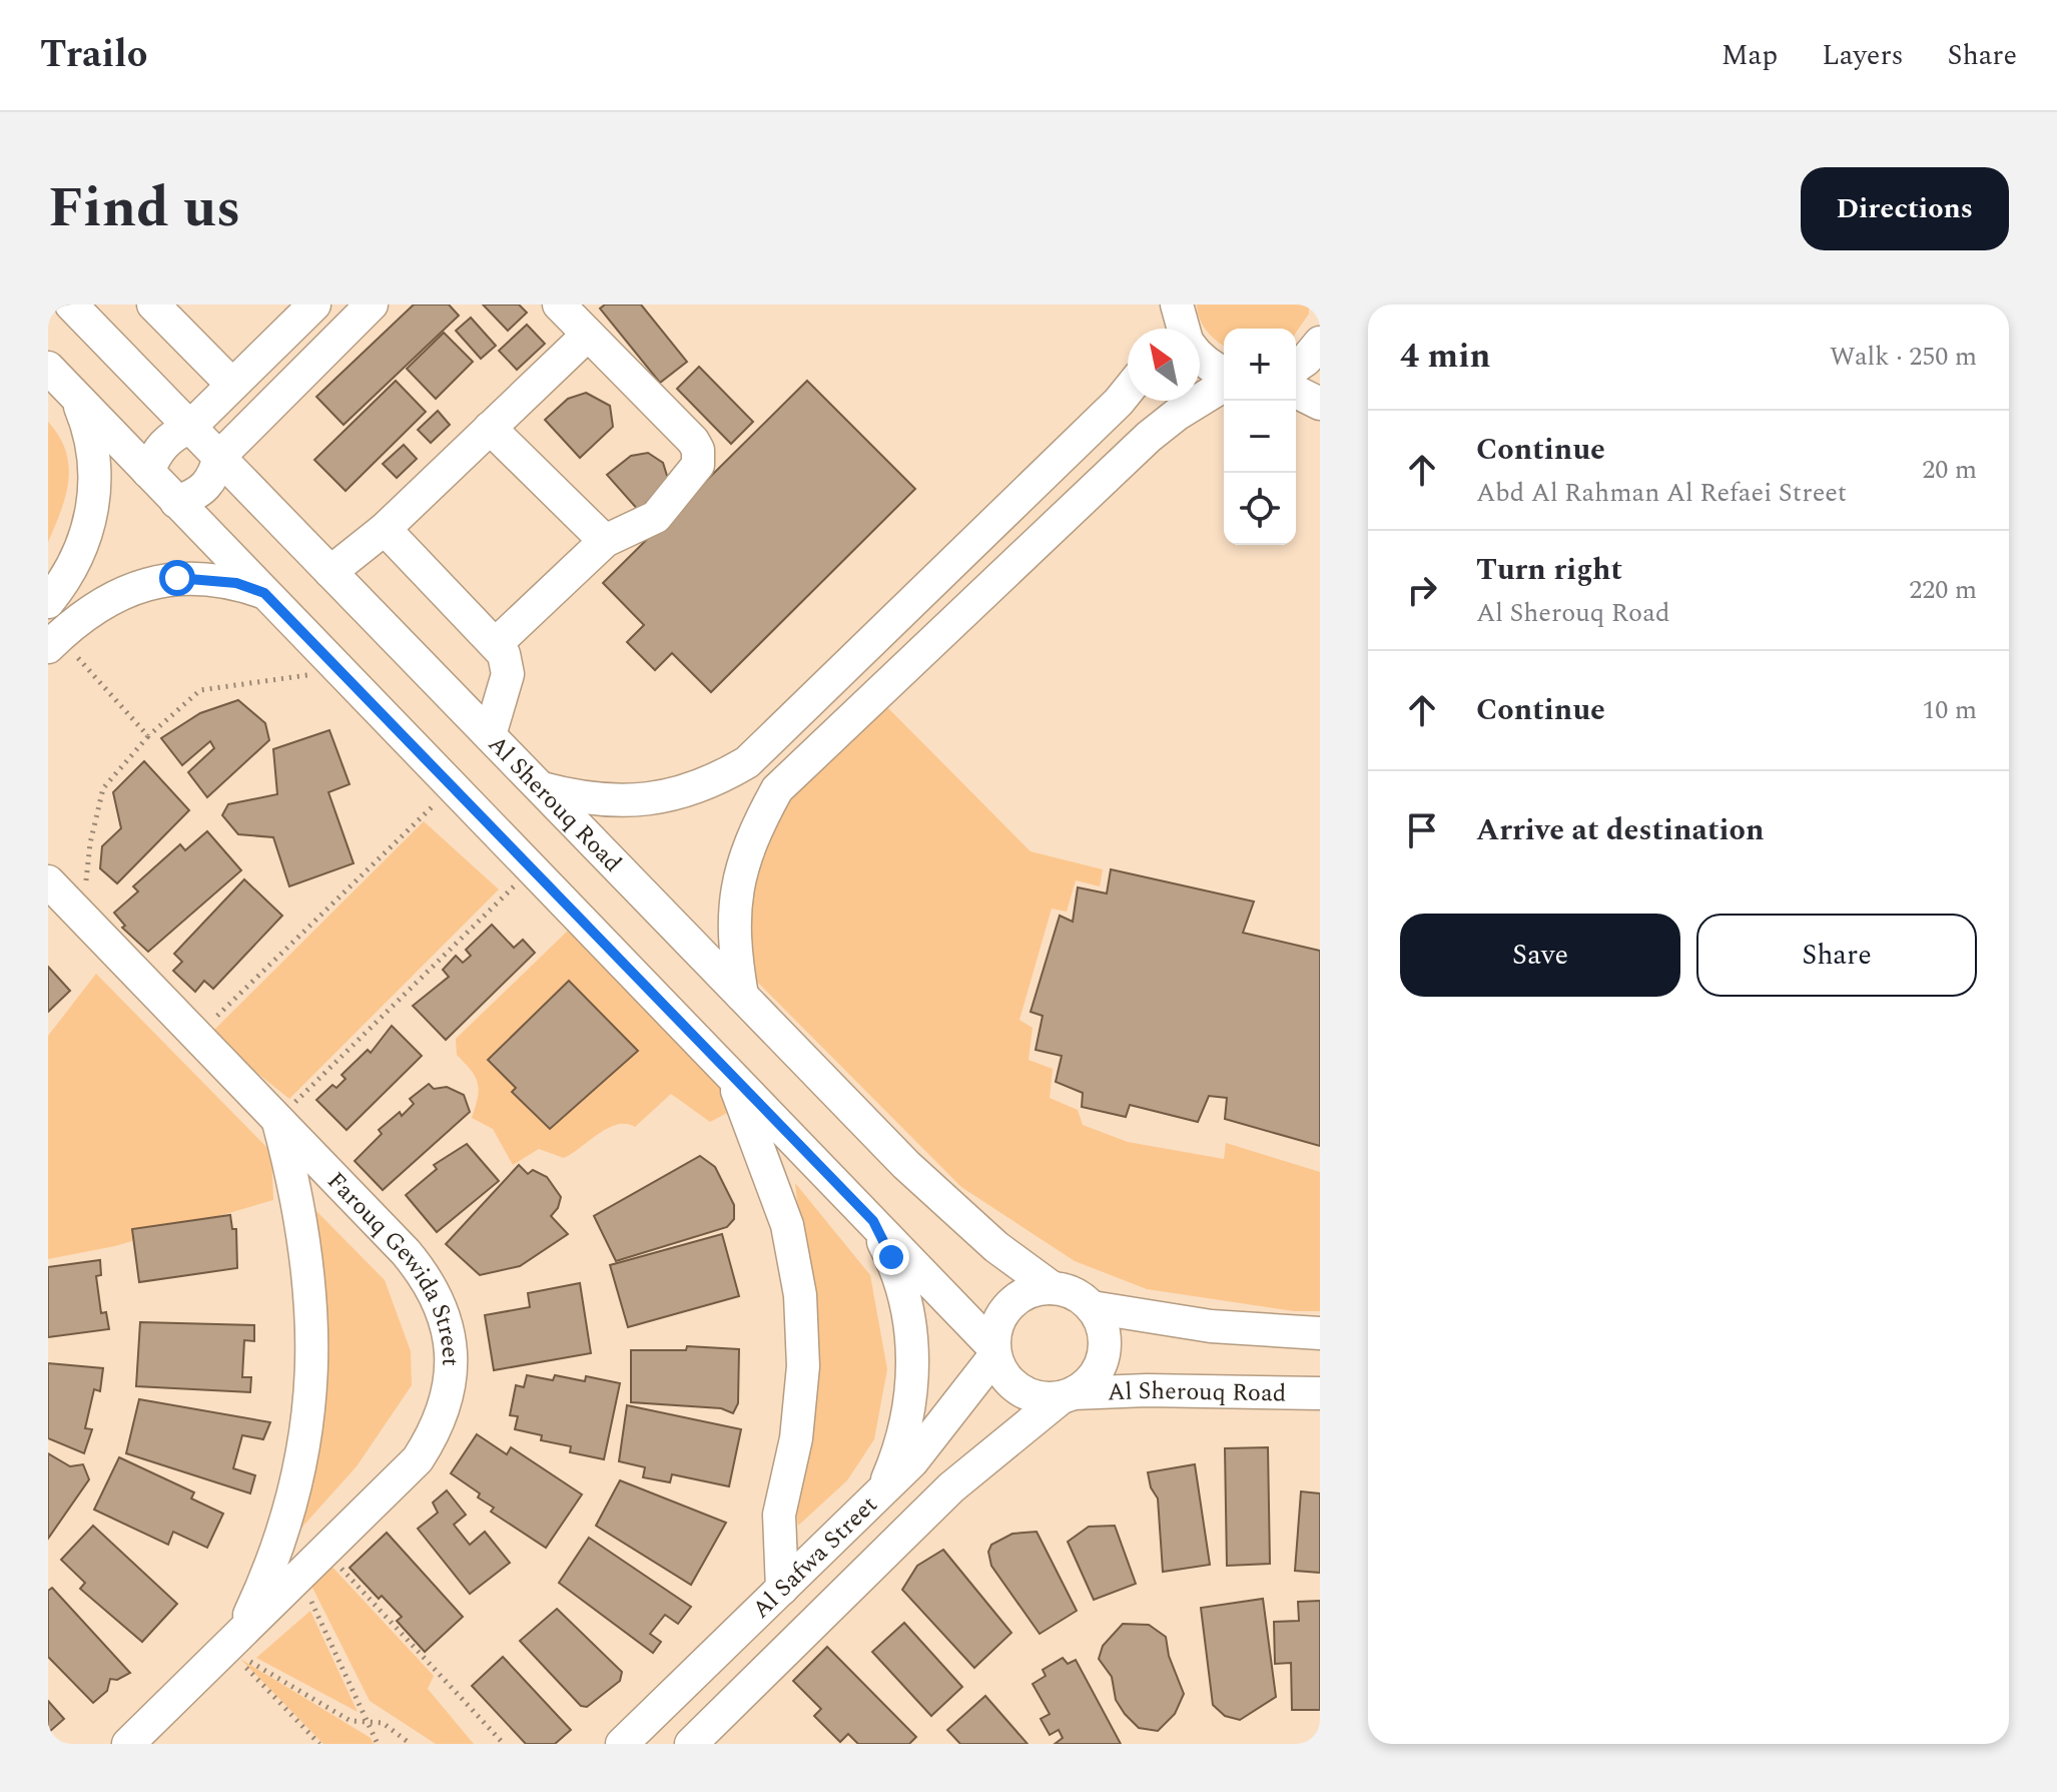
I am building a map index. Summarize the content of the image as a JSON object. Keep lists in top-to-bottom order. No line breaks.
{"streets":{"street":["Al Sherouq Road","Farouq Gewida Street","Al Safwa Street"]},"crossings":[["Al Sherouq Road","Al Safwa Street"]],"north":"top left","page":{"header":"Trailo","nav":["Map","Layers","Share"],"title":"Find us","buttons":["Directions",["Save","Share"]],"heading":["4 min","Walk · 250 m"],"map_buttons":["+","−"],"list":[["Continue","Abd Al Rahman Al Refaei Street","20 m"],["Turn right","Al Sherouq Road","220 m"],["Continue","10 m"],"Arrive at destination"]}}
